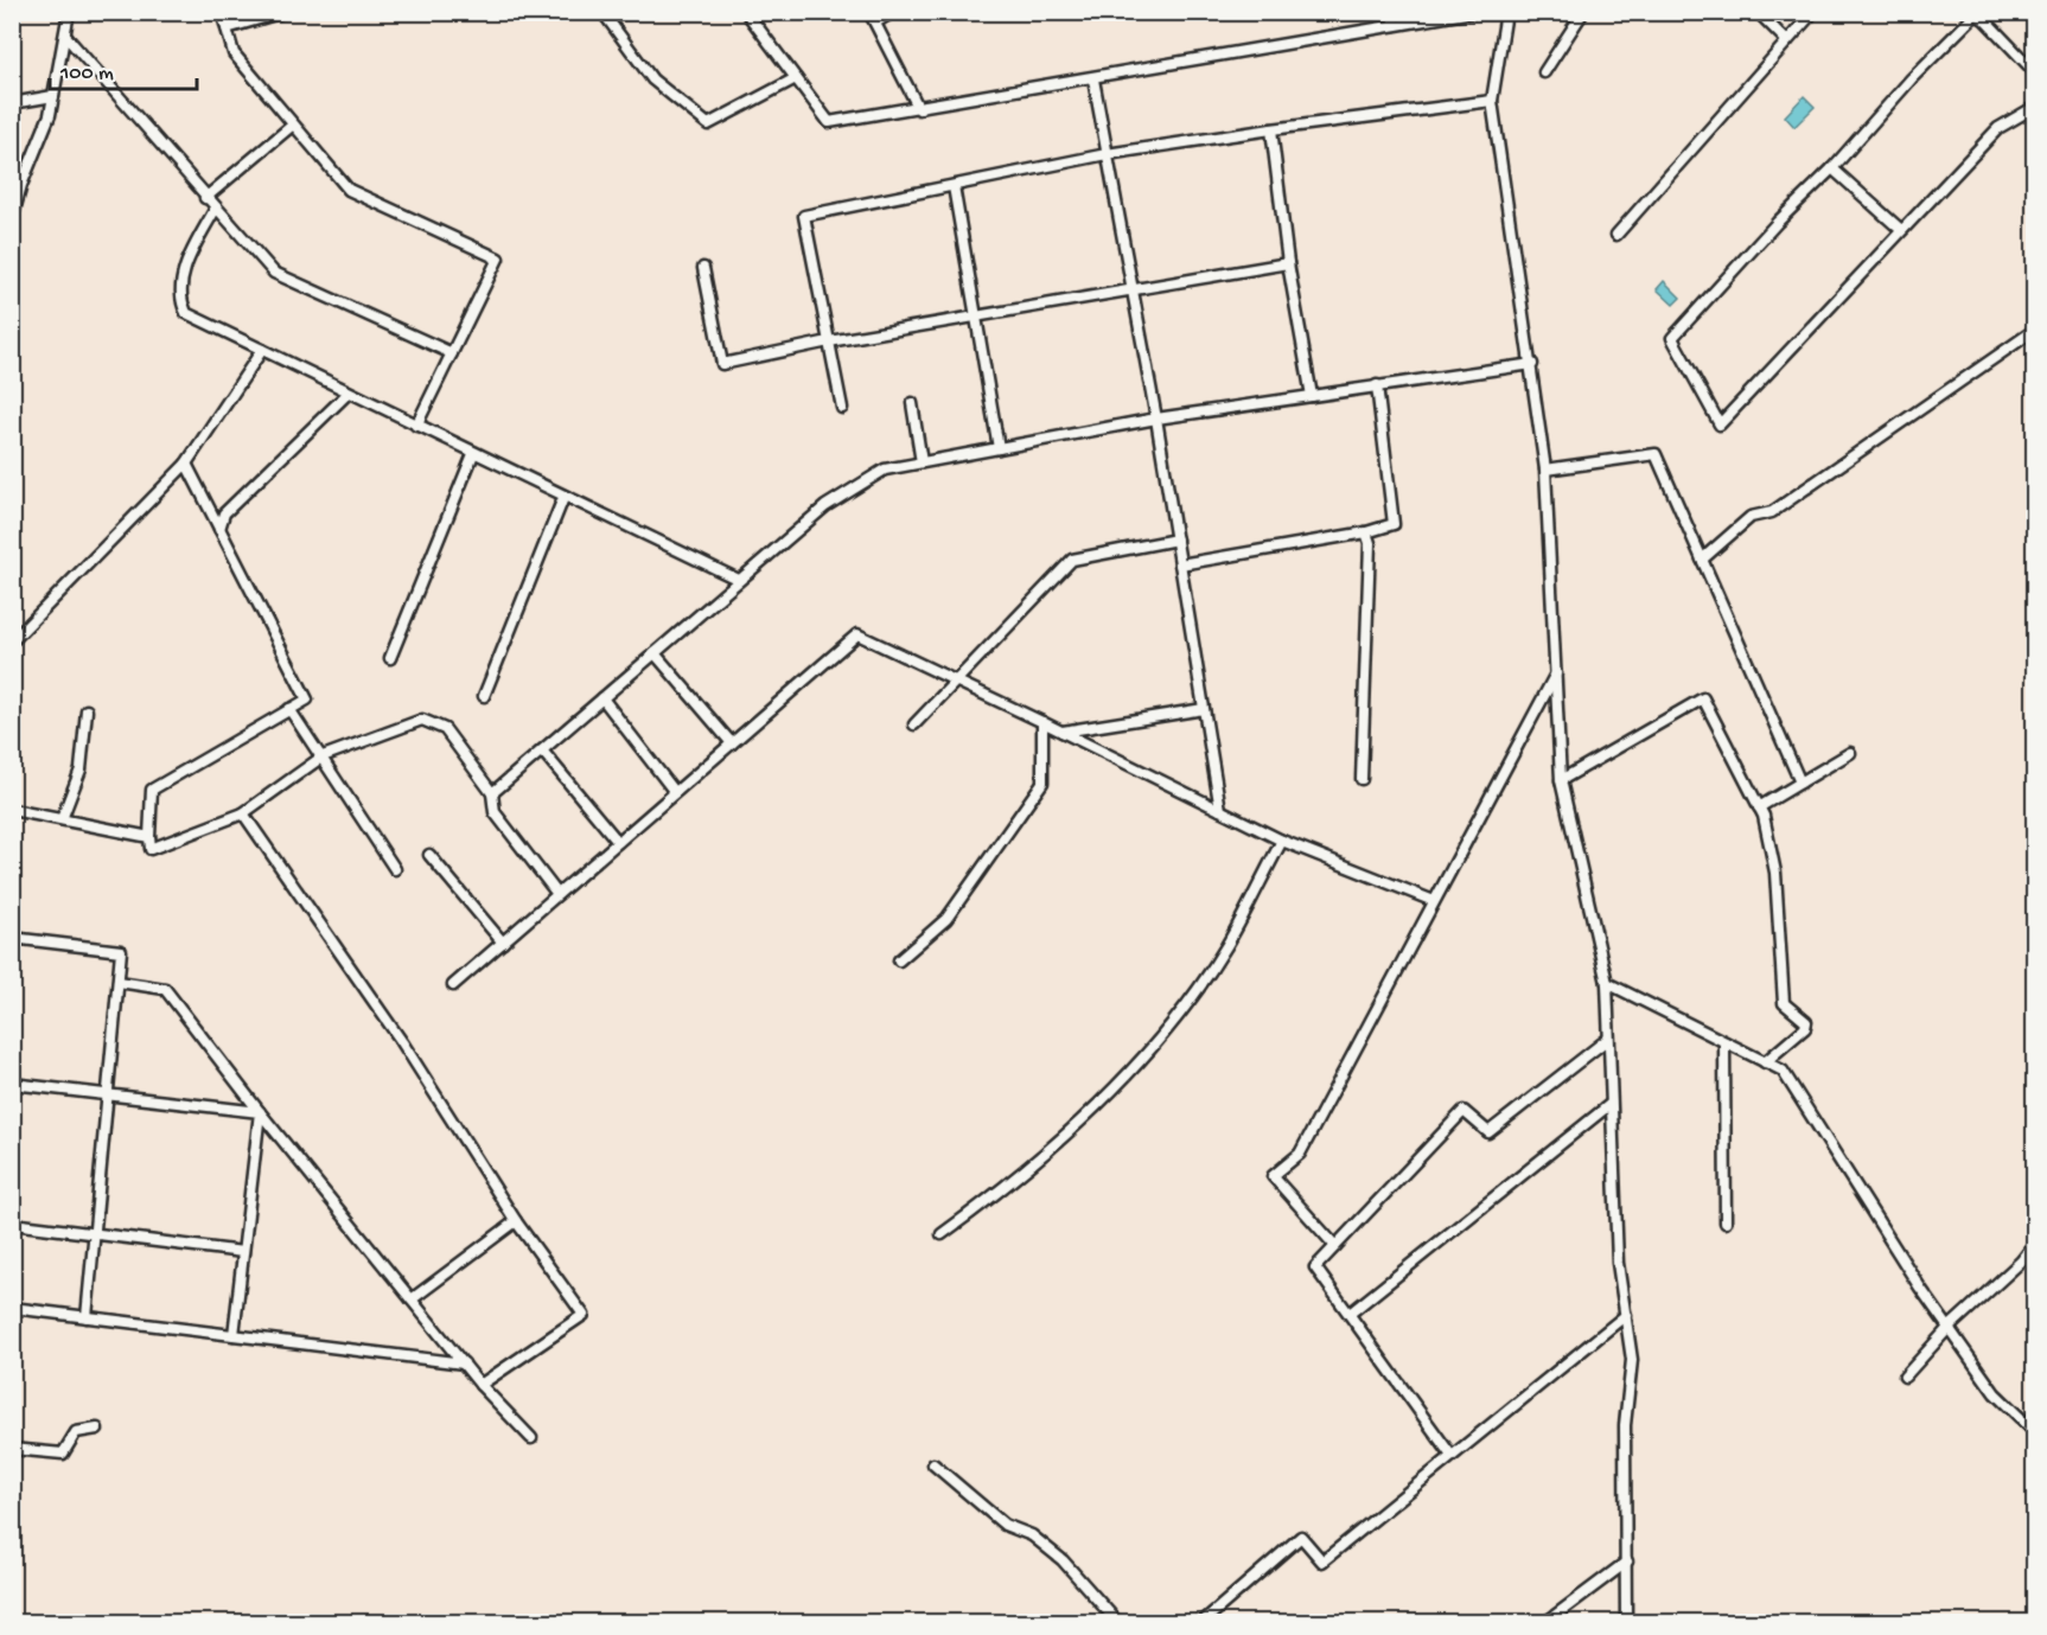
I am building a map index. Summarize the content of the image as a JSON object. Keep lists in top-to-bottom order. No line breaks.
{"scale_bar":"100 m"}
